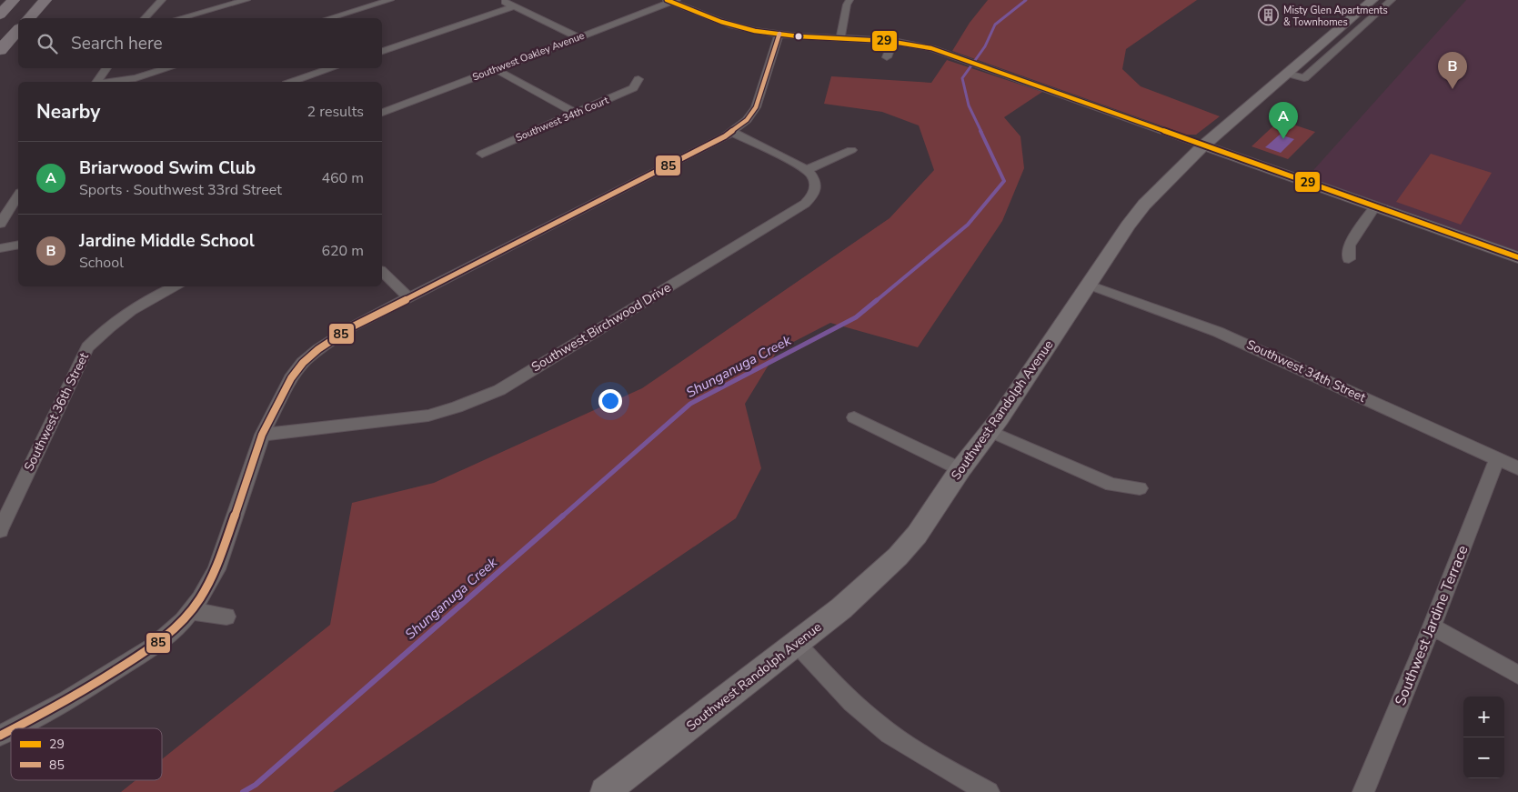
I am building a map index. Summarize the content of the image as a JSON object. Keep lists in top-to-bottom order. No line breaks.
{"streets":{"street":["Southwest Oakley Avenue","Southwest 34th Court","Southwest Birchwood Drive","Southwest 34th Street","Southwest Randolph Avenue","Southwest 36th Street","Southwest Jardine Terrace"]},"crossings":[["Southwest 34th Street","Southwest Randolph Avenue"],["Southwest 34th Street","Southwest Jardine Terrace"]],"water":["Shunganuga Creek"],"places":{"building":["Misty Glen Apartments & Townhomes"]},"lines":["transit line 29","transit line 85"],"legend":["29","85"],"page":{"search":"Search here","pins":["B","A"],"heading":["Nearby","2 results"],"list":[{"mark":"A","name":"Briarwood Swim Club","note":"Sports · Southwest 33rd Street","value":"460 m"},{"mark":"B","name":"Jardine Middle School","note":"School","value":"620 m"}],"map_buttons":["+","−"]}}
